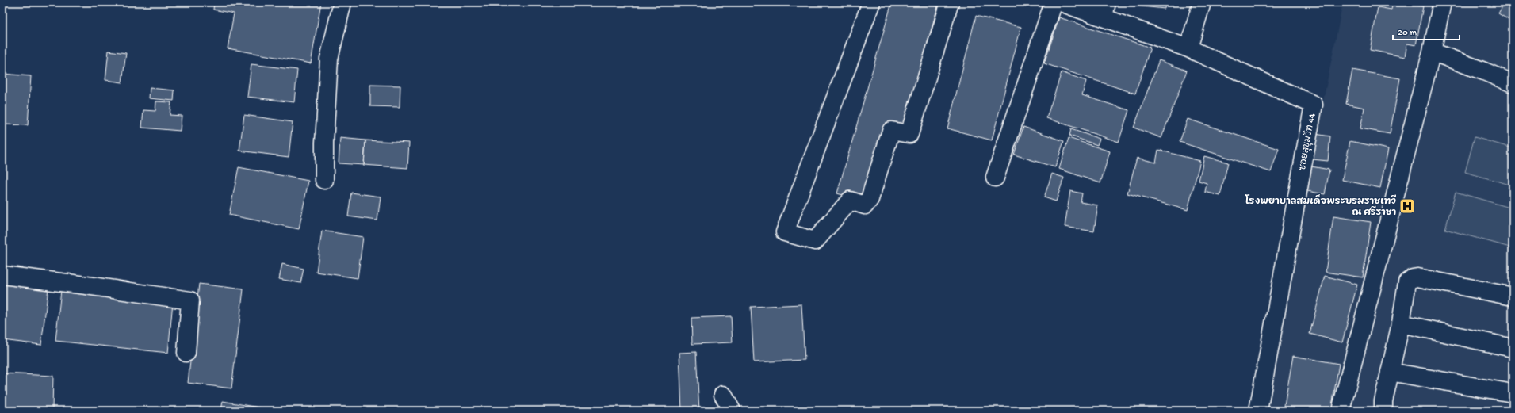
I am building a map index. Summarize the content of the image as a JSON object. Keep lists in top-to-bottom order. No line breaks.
{"streets":{"street":["ซอยสุขุมวิท 44"]},"places":{"hospital":["โรงพยาบาลสมเด็จพระบรมราชเทวี ณ ศรีราชา"]},"scale_bar":"20 m"}
